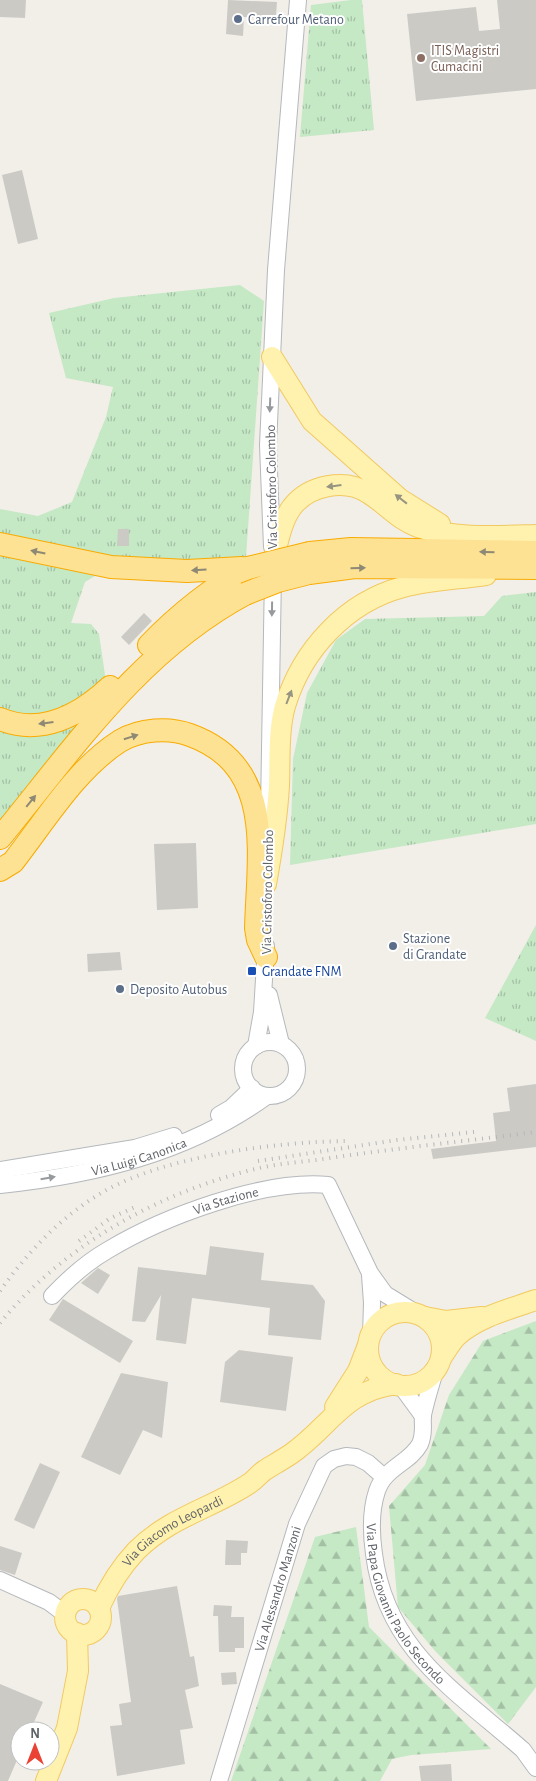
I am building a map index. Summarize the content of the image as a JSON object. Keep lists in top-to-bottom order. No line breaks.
{"streets":{"main road":["Via Giacomo Leopardi"],"street":["Via Cristoforo Colombo","Via Luigi Canonica","Via Stazione","Via Alessandro Manzoni","Via Papa Giovanni Paolo Secondo"]},"crossings":[["Via Cristoforo Colombo","Via Luigi Canonica"],["Via Stazione","Via Giacomo Leopardi"],["Via Stazione","Via Papa Giovanni Paolo Secondo"],["Via Giacomo Leopardi","Via Papa Giovanni Paolo Secondo"],["Via Alessandro Manzoni","Via Papa Giovanni Paolo Secondo"]],"one_way":["Via Cristoforo Colombo"],"places":{"other":["Carrefour Metano","ITIS Magistri Cumacini","Stazione di Grandate","Deposito Autobus"],"transit":["Grandate FNM"]},"north":"top"}
